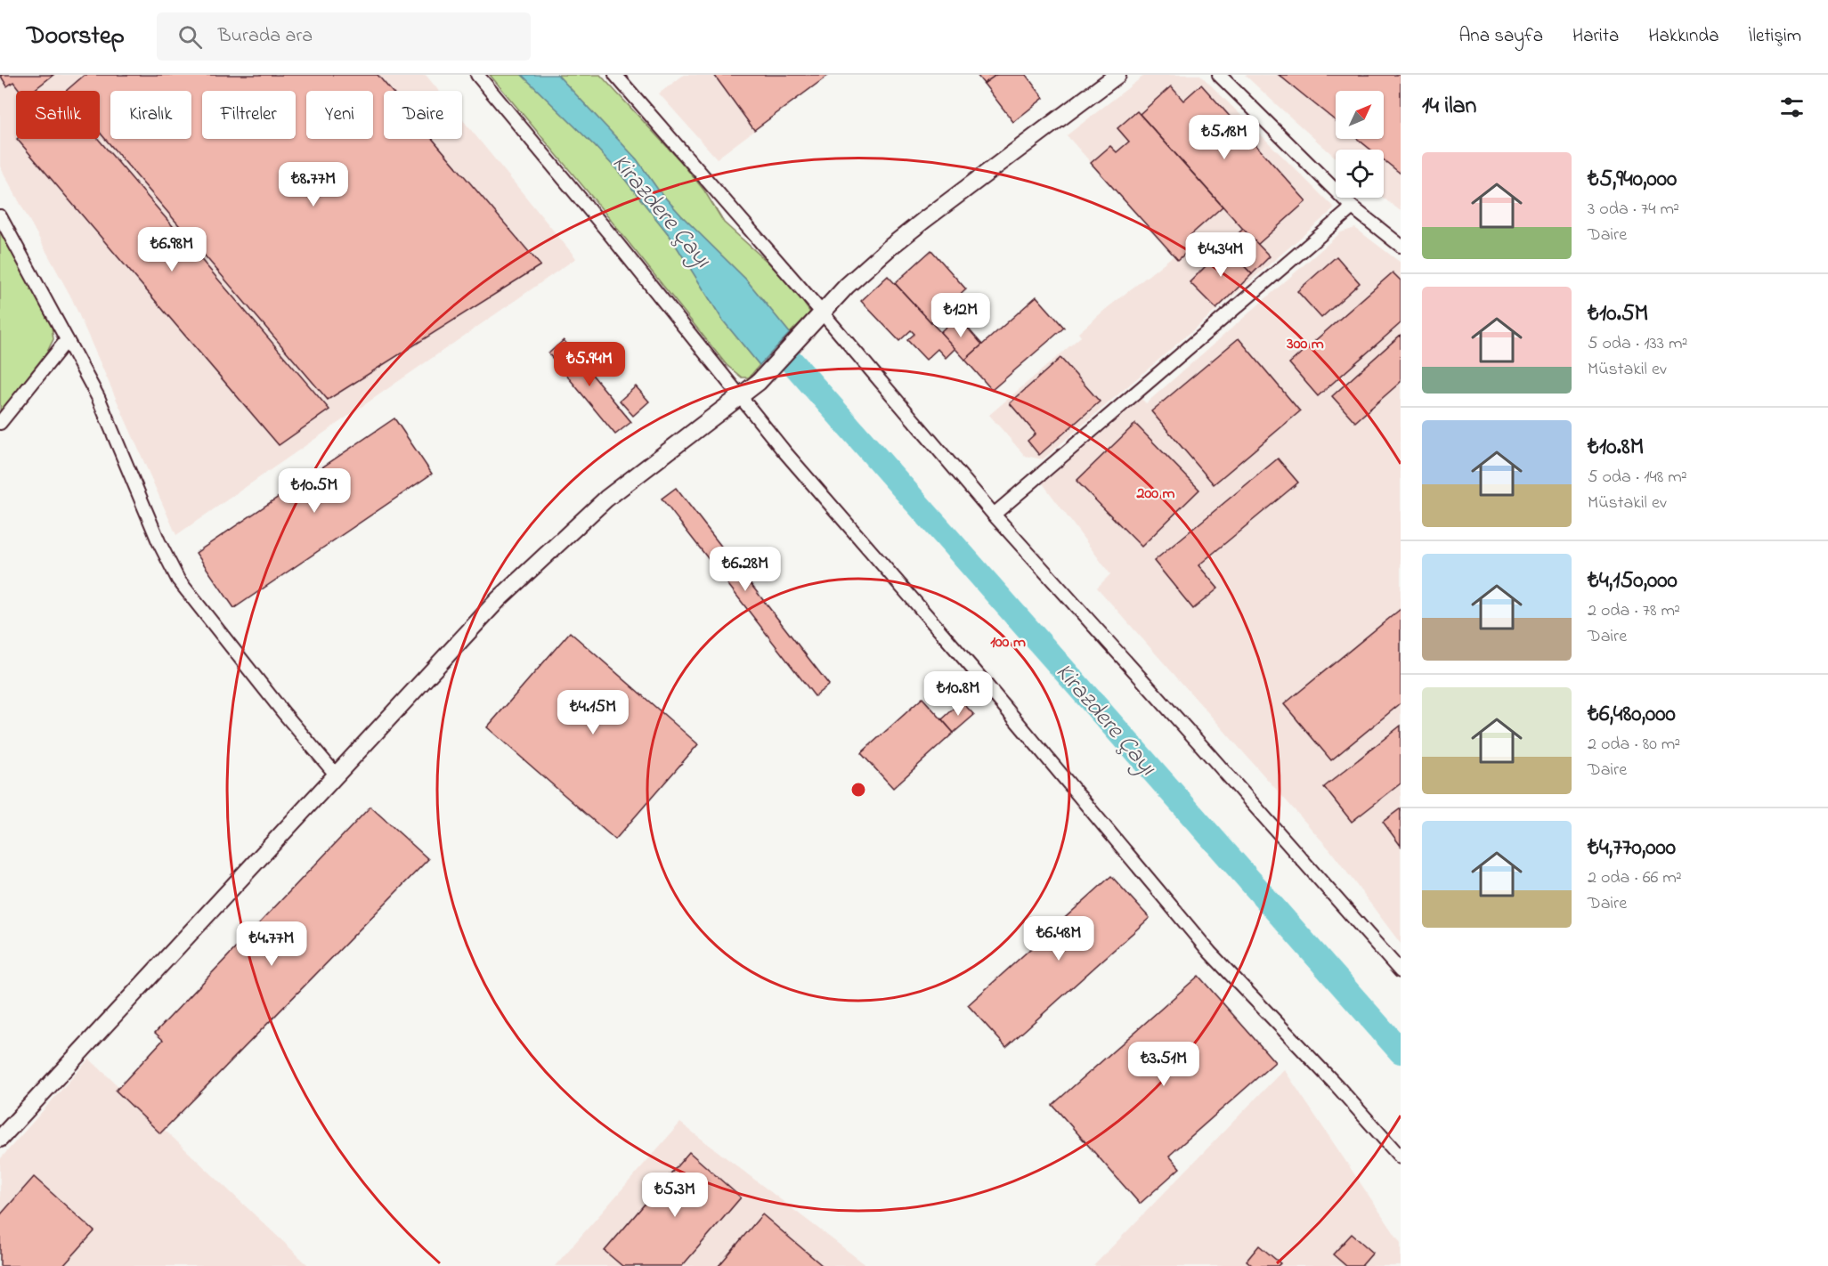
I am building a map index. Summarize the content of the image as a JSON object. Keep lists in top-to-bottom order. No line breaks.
{"water":["Kirazdere Çayı"],"north":"top right","page":{"header":"Doorstep","search":"Burada ara","nav":["Ana sayfa","Harita","Hakkında","İletişim"],"heading":"14 ilan","chip":["Satılık","Kiralık","Filtreler","Yeni","Daire"],"price":["₺5.18M","₺8.77M","₺6.98M","₺4.34M","₺12M","₺5.94M","₺10.5M","₺6.28M","₺10.8M","₺4.15M","₺6.48M","₺4.77M","₺3.51M","₺5.3M"],"list":[{"name":"₺5,940,000","note":"3 oda · 74 m² · Daire"},{"name":"₺10.5M","note":"5 oda · 133 m² · Müstakil ev"},{"name":"₺10.8M","note":"5 oda · 148 m² · Müstakil ev"},{"name":"₺4,150,000","note":"2 oda · 78 m² · Daire"},{"name":"₺6,480,000","note":"2 oda · 80 m² · Daire"},{"name":"₺4,770,000","note":"2 oda · 66 m² · Daire"}]},"rings":["300 m","200 m","100 m"]}
